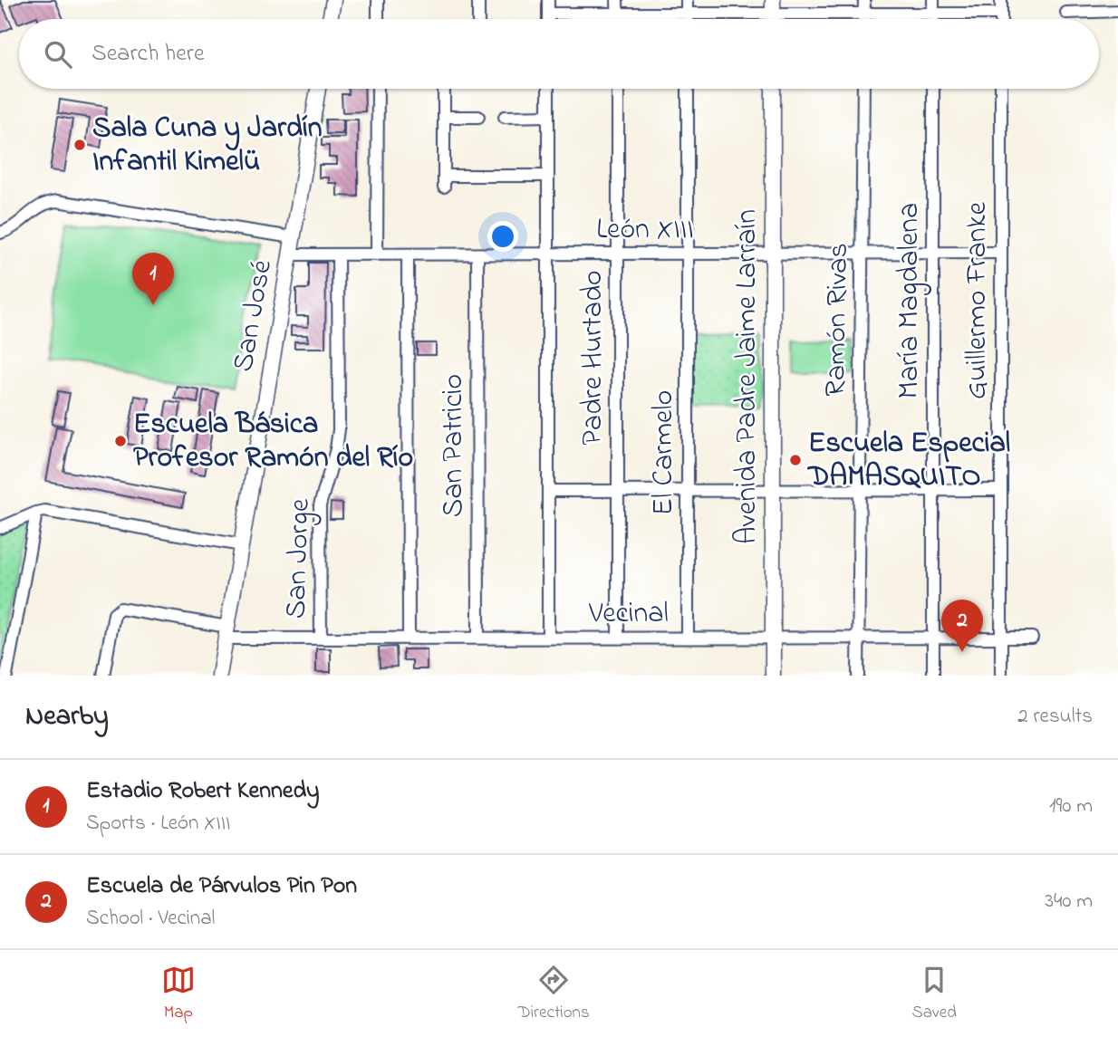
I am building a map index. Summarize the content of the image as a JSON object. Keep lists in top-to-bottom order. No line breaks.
{"streets":{"street":["León XIII","María Magdalena","Guillermo Franke","San José","Ramón Rivas","Padre Hurtado","Avenida Padre Jaime Larraín","San Patricio","El Carmelo","San Jorge","Vecinal"]},"crossings":[["León XIII","María Magdalena"],["León XIII","Guillermo Franke"],["León XIII","San José"],["León XIII","Ramón Rivas"],["León XIII","Padre Hurtado"],["León XIII","Avenida Padre Jaime Larraín"],["León XIII","San Patricio"],["León XIII","El Carmelo"],["León XIII","San Jorge"],["María Magdalena","Vecinal"],["Guillermo Franke","Vecinal"],["San José","Vecinal"],["Ramón Rivas","Vecinal"],["Padre Hurtado","Vecinal"],["Avenida Padre Jaime Larraín","Vecinal"],["San Patricio","Vecinal"],["El Carmelo","Vecinal"],["San Jorge","Vecinal"]],"places":["Sala Cuna y Jardín Infantil Kimelü","Escuela Básica Profesor Ramón del Río","Escuela Especial DAMASQUITO"],"page":{"search":"Search here","pins":["1","2"],"heading":["Nearby","2 results"],"list":[{"mark":"1","name":"Estadio Robert Kennedy","note":"Sports · León XIII","value":"190 m"},{"mark":"2","name":"Escuela de Párvulos Pin Pon","note":"School · Vecinal","value":"340 m"}],"nav":["Map","Directions","Saved"]}}
